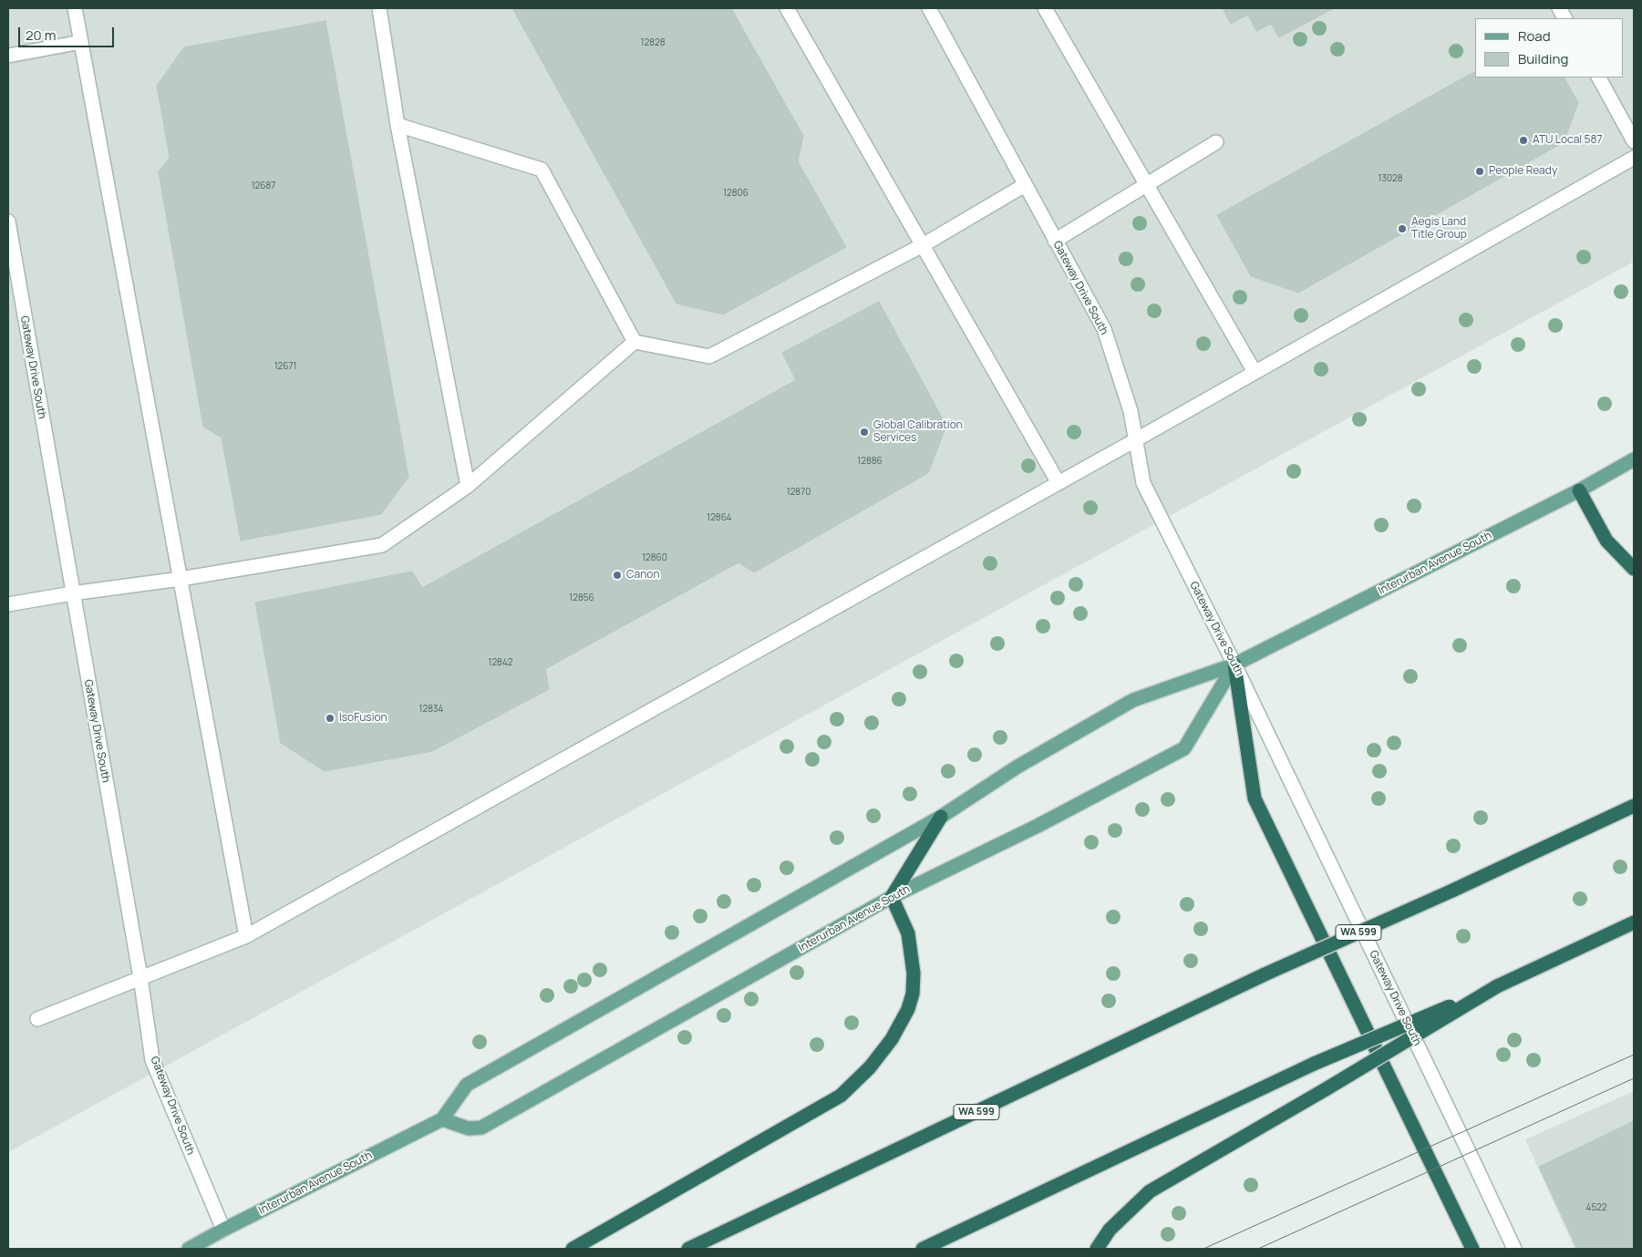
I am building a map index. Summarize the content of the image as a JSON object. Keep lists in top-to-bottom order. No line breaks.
{"streets":{"highway":["WA 599"],"main road":["Interurban Avenue South"],"street":["Gateway Drive South"]},"crossings":[["Gateway Drive South","Interurban Avenue South"]],"places":["ATU Local 587","People Ready","Aegis Land Title Group","Global Calibration Services","Canon","IsoFusion"],"house_numbers":["12828","13028","12687","12806","12671","12886","12870","12864","12860","12856","12842","12834","4522"],"legend":["Road","Building"],"scale_bar":"20 m"}
